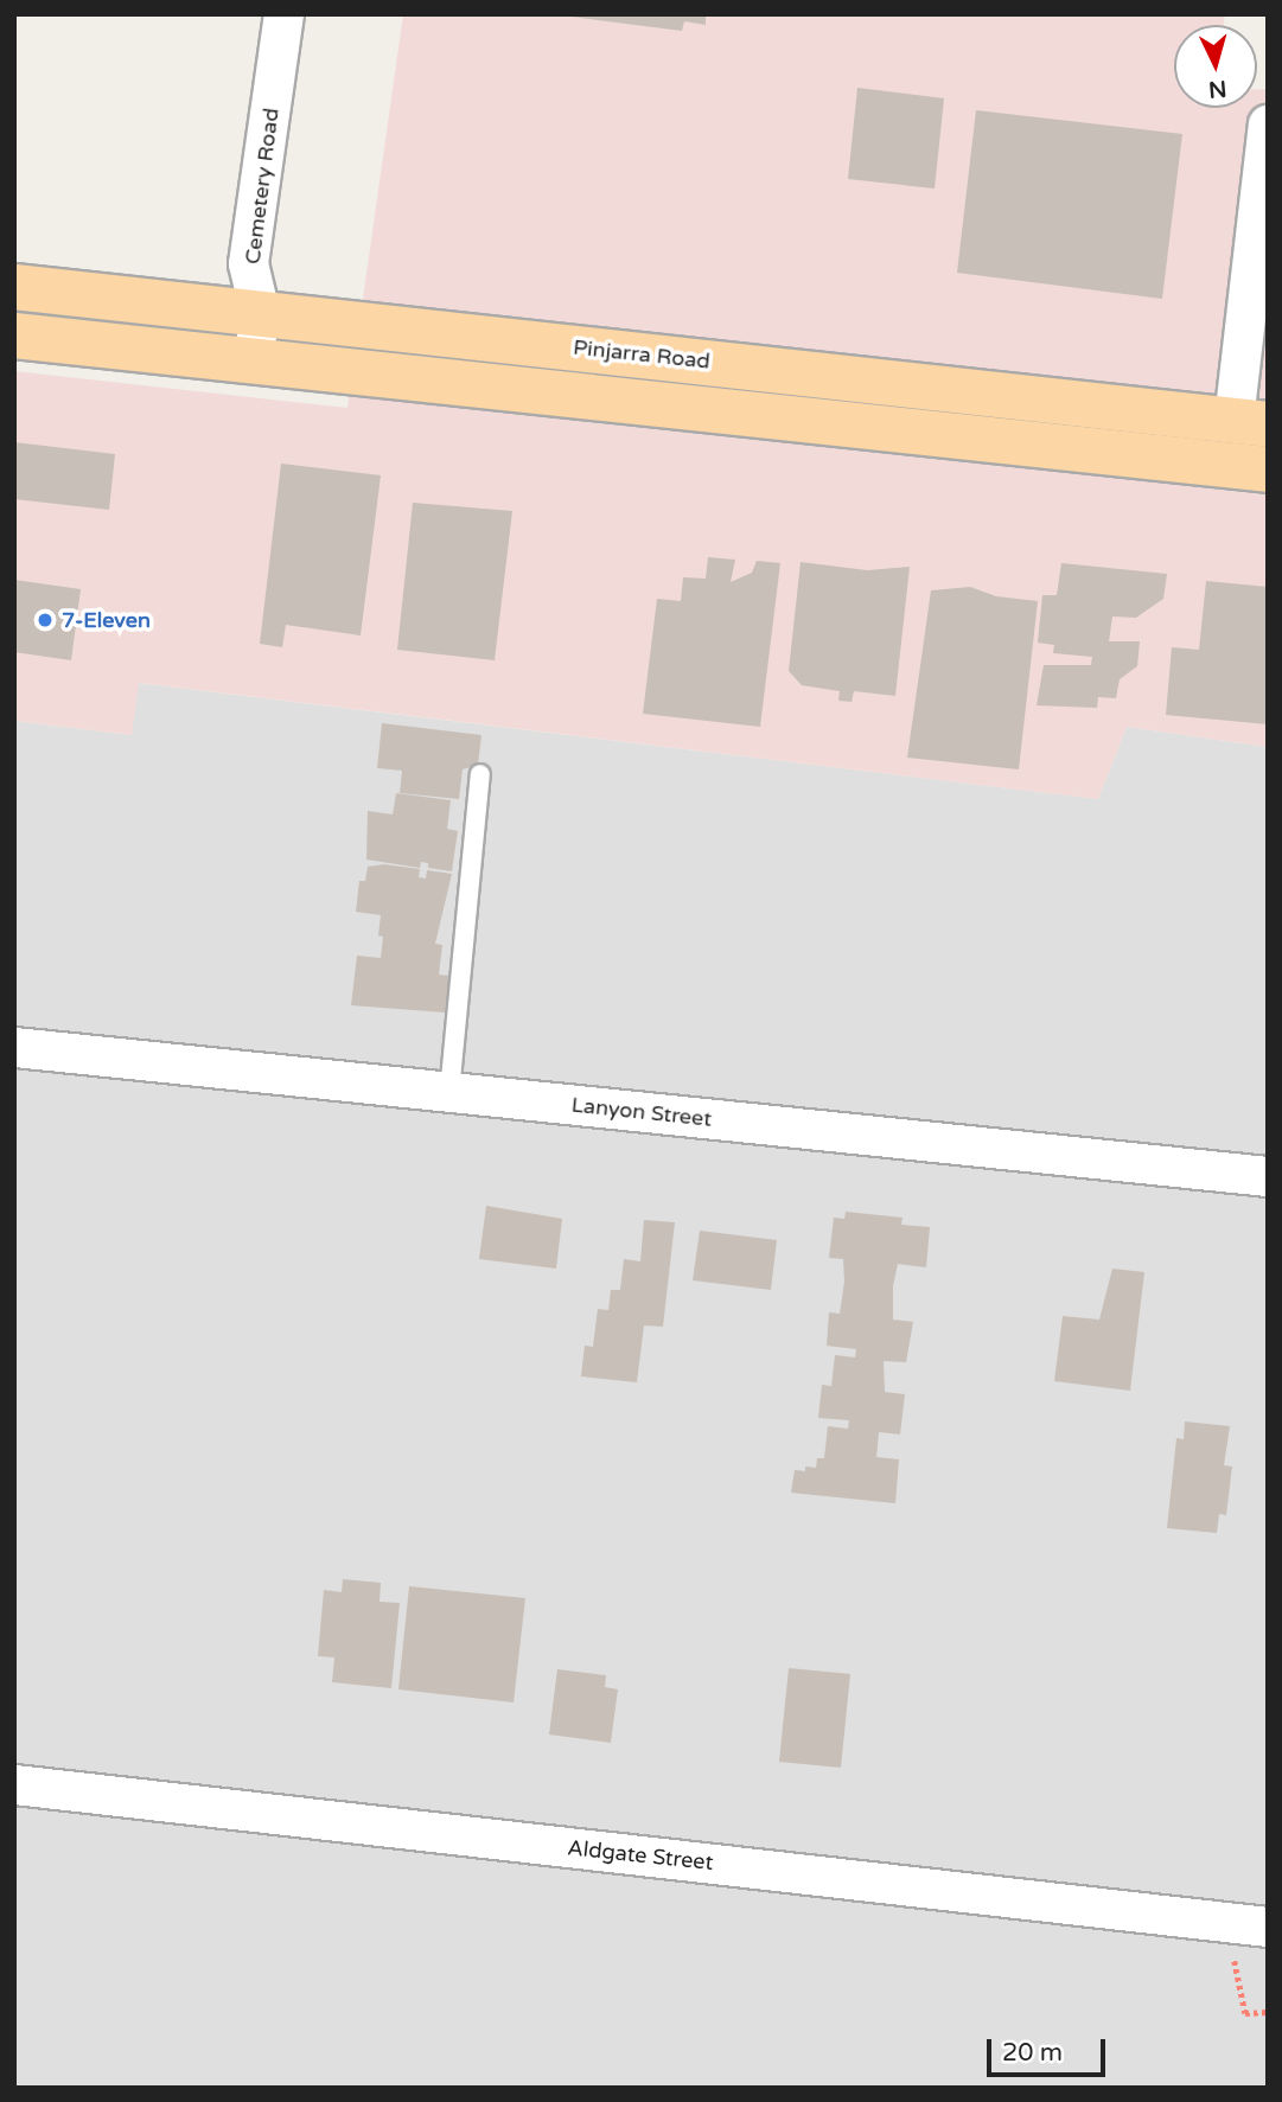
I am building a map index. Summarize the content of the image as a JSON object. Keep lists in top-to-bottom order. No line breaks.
{"streets":{"main road":["Pinjarra Road"],"street":["Cemetery Road","Lanyon Street","Aldgate Street"]},"crossings":[["Cemetery Road","Pinjarra Road"]],"places":["7-Eleven"],"scale_bar":"20 m","north":"bottom"}
